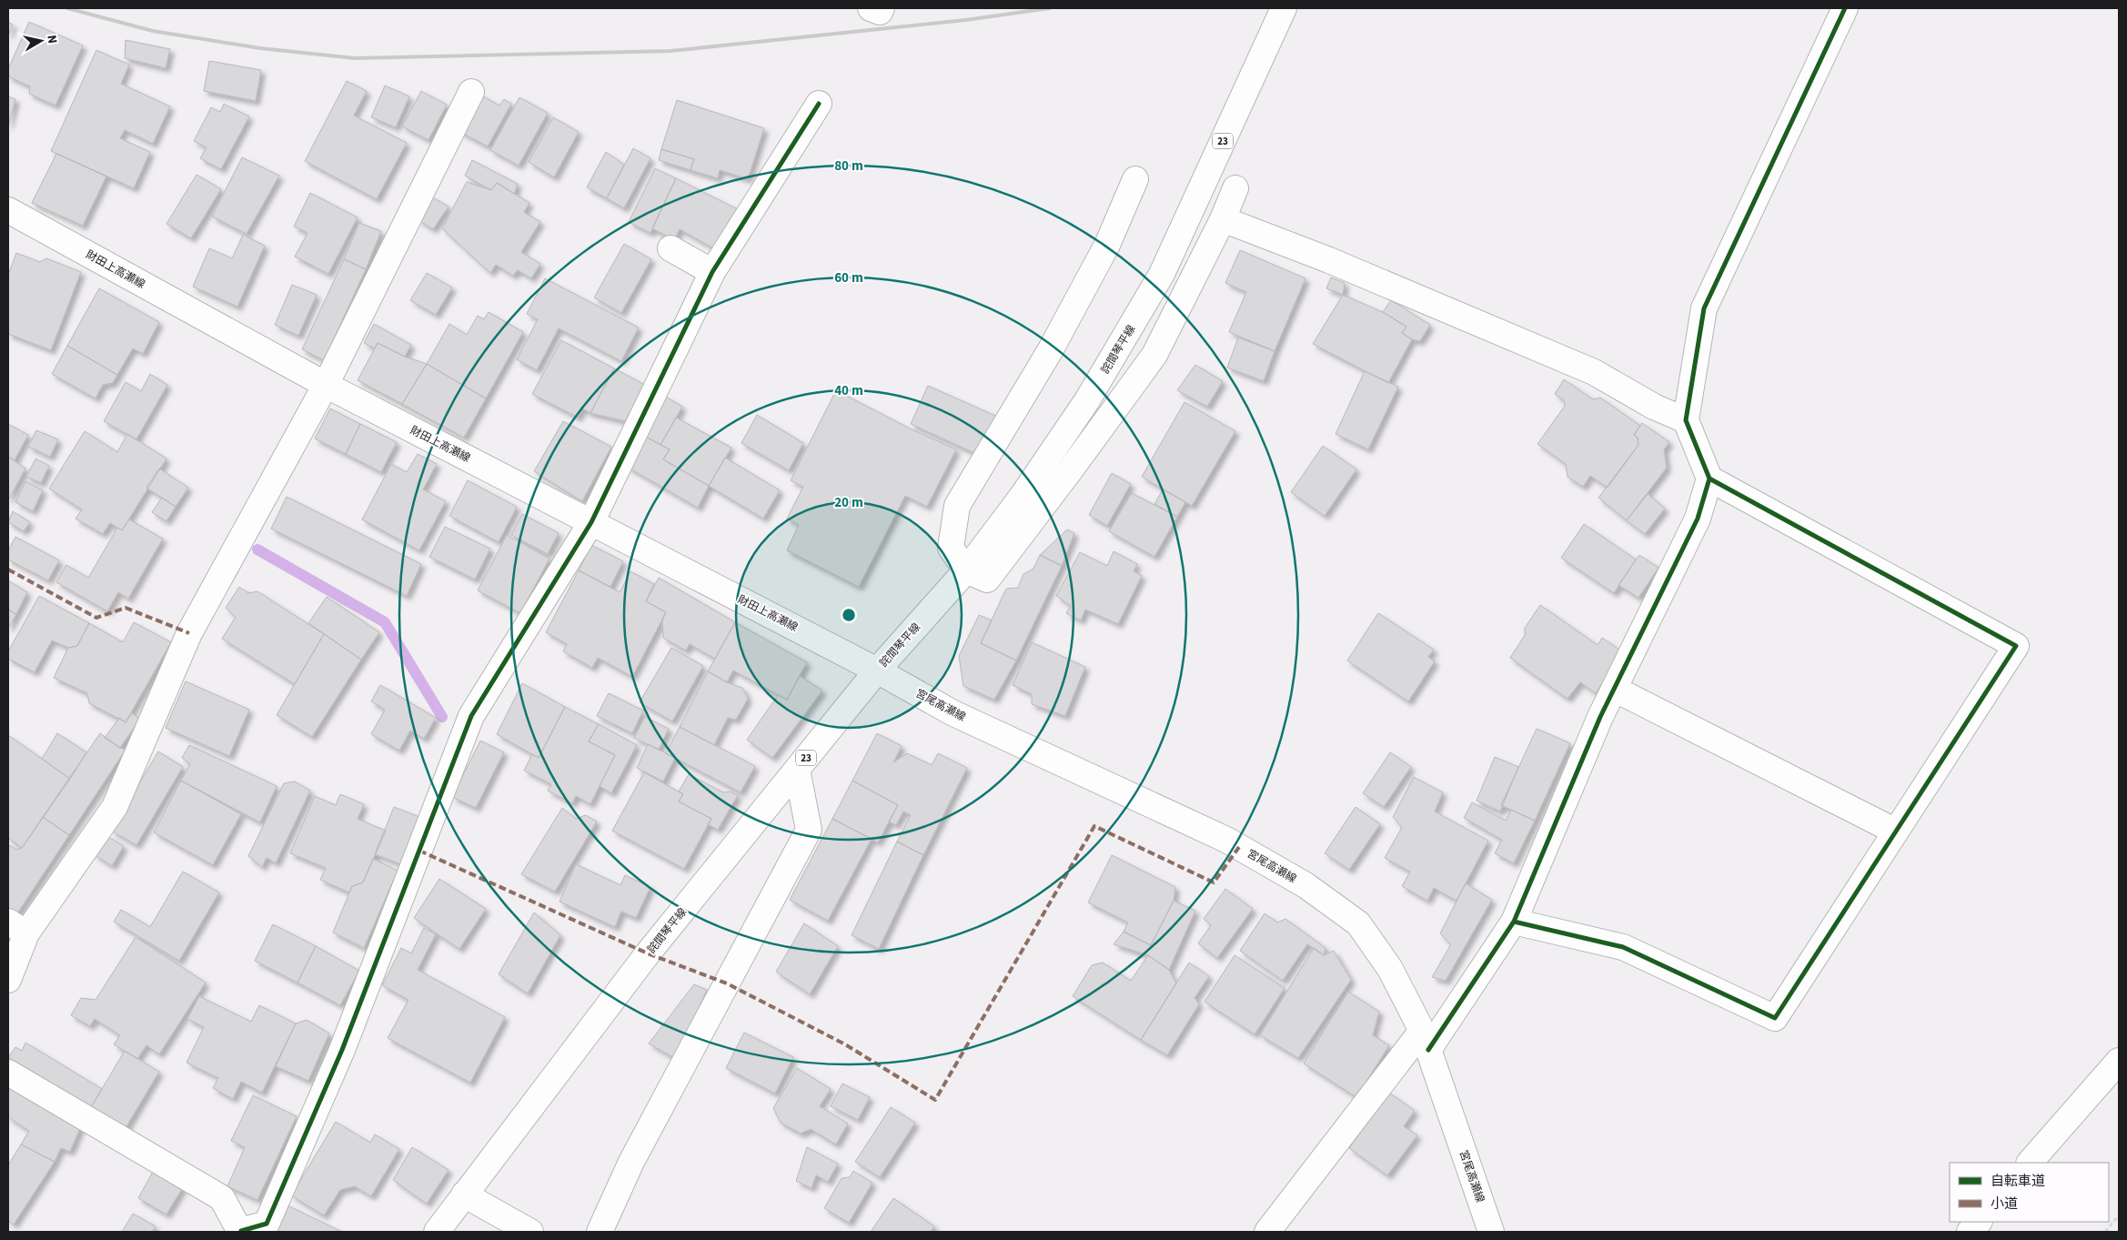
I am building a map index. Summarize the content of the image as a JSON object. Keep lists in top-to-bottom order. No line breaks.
{"streets":{"street":["23","財田上高瀬線","詫間琴平線","宮尾高瀬線"]},"crossings":[["財田上高瀬線","詫間琴平線"],["財田上高瀬線","宮尾高瀬線"],["詫間琴平線","宮尾高瀬線"]],"legend":["自転車道","小道"],"north":"right","rings":["80 m","60 m","40 m","20 m"]}
